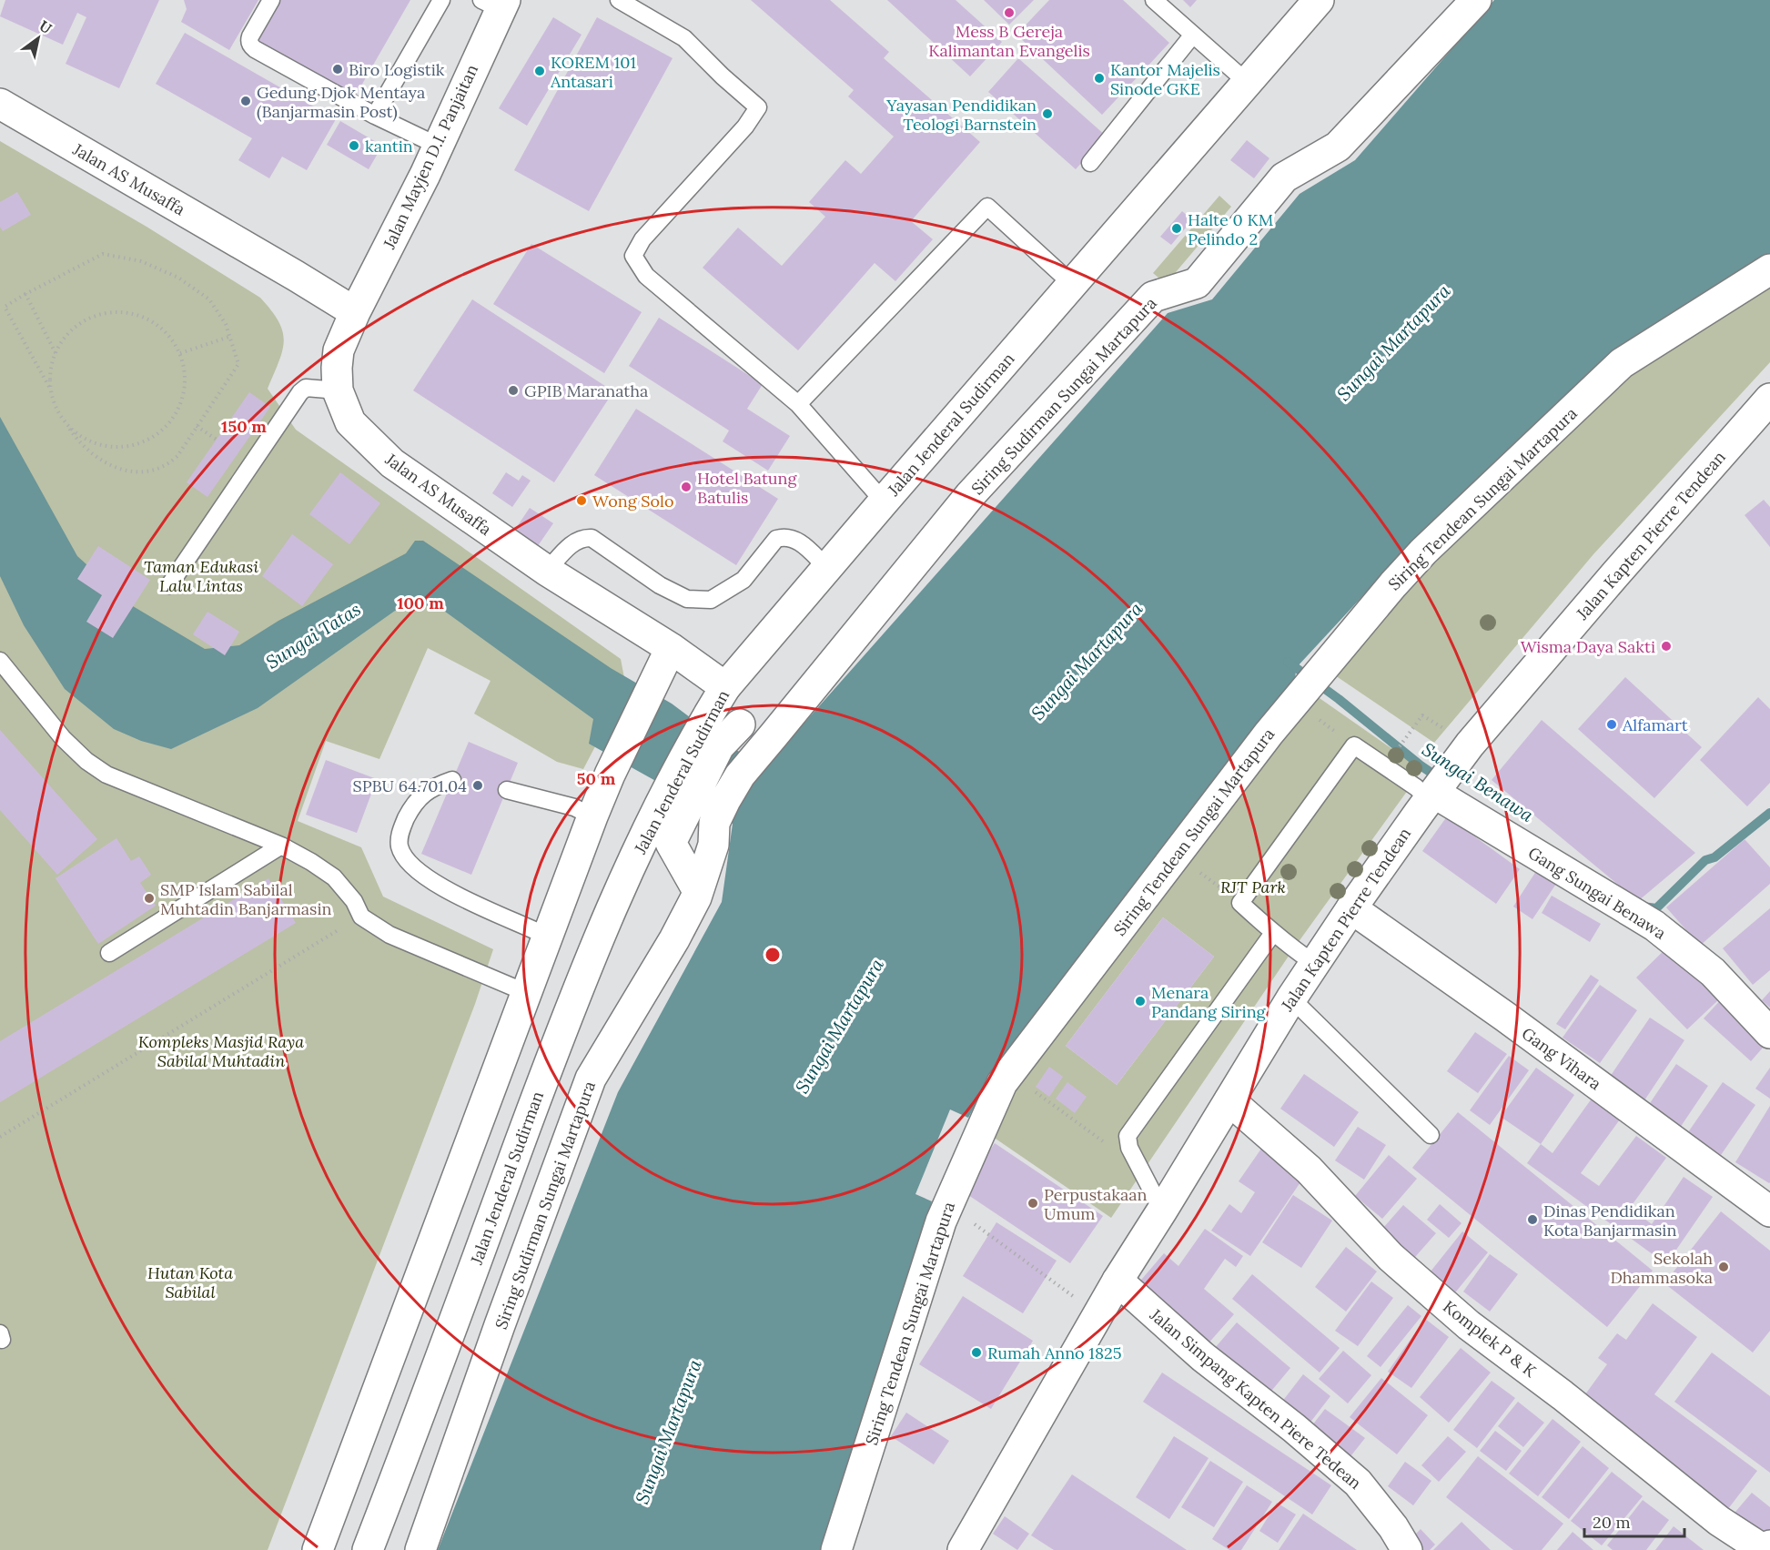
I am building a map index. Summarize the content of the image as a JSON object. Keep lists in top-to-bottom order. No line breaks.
{"streets":{"street":["Jalan Mayjen D.I. Panjaitan","Jalan AS Musaffa","Siring Sudirman Sungai Martapura","Jalan Jenderal Sudirman","Siring Tendean Sungai Martapura","Jalan Kapten Pierre Tendean","Gang Sungai Benawa","Gang Vihara","Komplek P & K","Jalan Simpang Kapten Piere Tedean"]},"crossings":[["Jalan Mayjen D.I. Panjaitan","Jalan AS Musaffa"],["Jalan AS Musaffa","Jalan Jenderal Sudirman"],["Jalan Kapten Pierre Tendean","Gang Sungai Benawa"],["Jalan Kapten Pierre Tendean","Gang Vihara"],["Jalan Kapten Pierre Tendean","Komplek P & K"],["Jalan Kapten Pierre Tendean","Jalan Simpang Kapten Piere Tedean"]],"water":["Sungai Martapura","Sungai Tatas","Sungai Benawa"],"parks":["Taman Edukasi Lalu Lintas","RJT Park","Kompleks Masjid Raya Sabilal Muhtadin","Hutan Kota Sabilal"],"places":["Mess B Gereja Kalimantan Evangelis","Biro Logistik","KOREM 101 Antasari","Kantor Majelis Sinode GKE","Gedung Djok Mentaya (Banjarmasin Post)","Yayasan Pendidikan Teologi Barnstein","kantin","Halte 0 KM Pelindo 2","GPIB Maranatha","Hotel Batung Batulis","Wong Solo","Wisma Daya Sakti","Alfamart","SPBU 64.701.04","SMP Islam Sabilal Muhtadin Banjarmasin","Menara Pandang Siring","Perpustakaan Umum","Dinas Pendidikan Kota Banjarmasin","Sekolah Dhammasoka","Rumah Anno 1825"],"scale_bar":"20 m","north":"top right","rings":["150 m","100 m","50 m"]}
